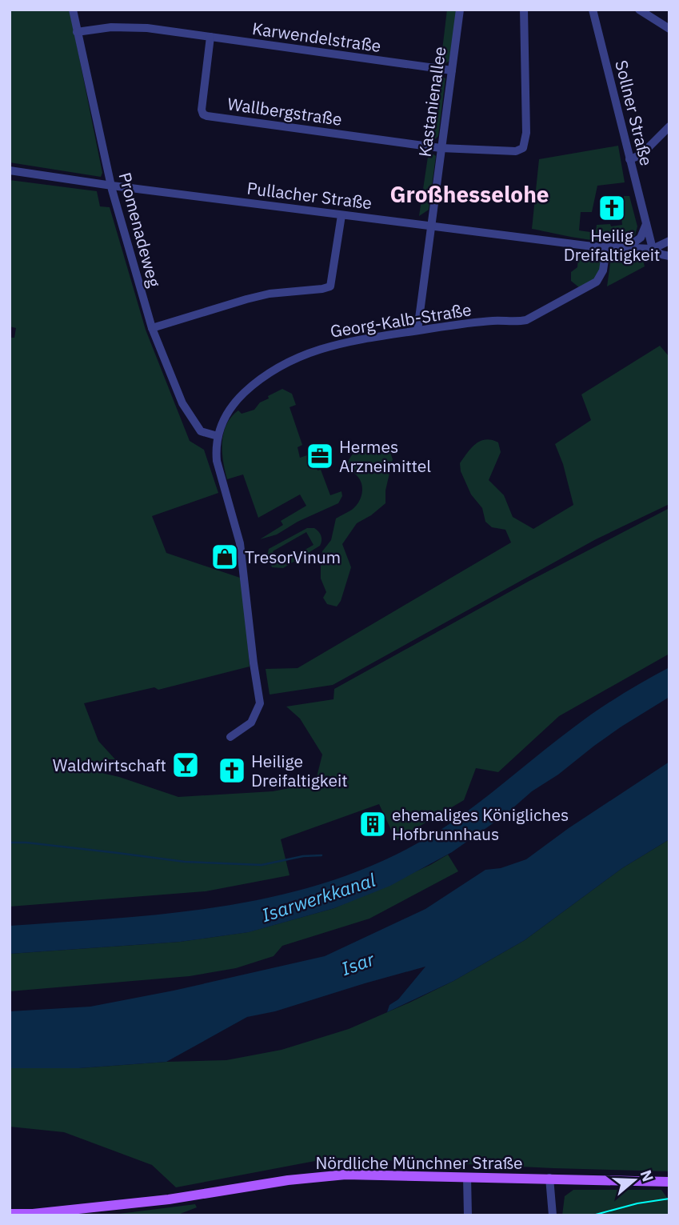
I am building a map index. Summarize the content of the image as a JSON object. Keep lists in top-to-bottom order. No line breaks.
{"streets":{"main road":["Nördliche Münchner Straße"],"street":["Karwendelstraße","Kastanienallee","Wallbergstraße","Sollner Straße","Pullacher Straße","Promenadeweg","Georg-Kalb-Straße"]},"crossings":[["Karwendelstraße","Kastanienallee"],["Karwendelstraße","Wallbergstraße"],["Karwendelstraße","Promenadeweg"],["Kastanienallee","Wallbergstraße"],["Kastanienallee","Pullacher Straße"],["Kastanienallee","Georg-Kalb-Straße"],["Sollner Straße","Pullacher Straße"],["Pullacher Straße","Promenadeweg"],["Pullacher Straße","Georg-Kalb-Straße"],["Promenadeweg","Georg-Kalb-Straße"]],"districts":["Großhesselohe"],"water":["Isarwerkkanal","Isar"],"places":{"church":["Heilig Dreifaltigkeit","Heilige Dreifaltigkeit"],"office":["Hermes Arzneimittel"],"shop":["TresorVinum"],"bar":["Waldwirtschaft"],"building":["ehemaliges Königliches Hofbrunnhaus"]},"north":"right"}
